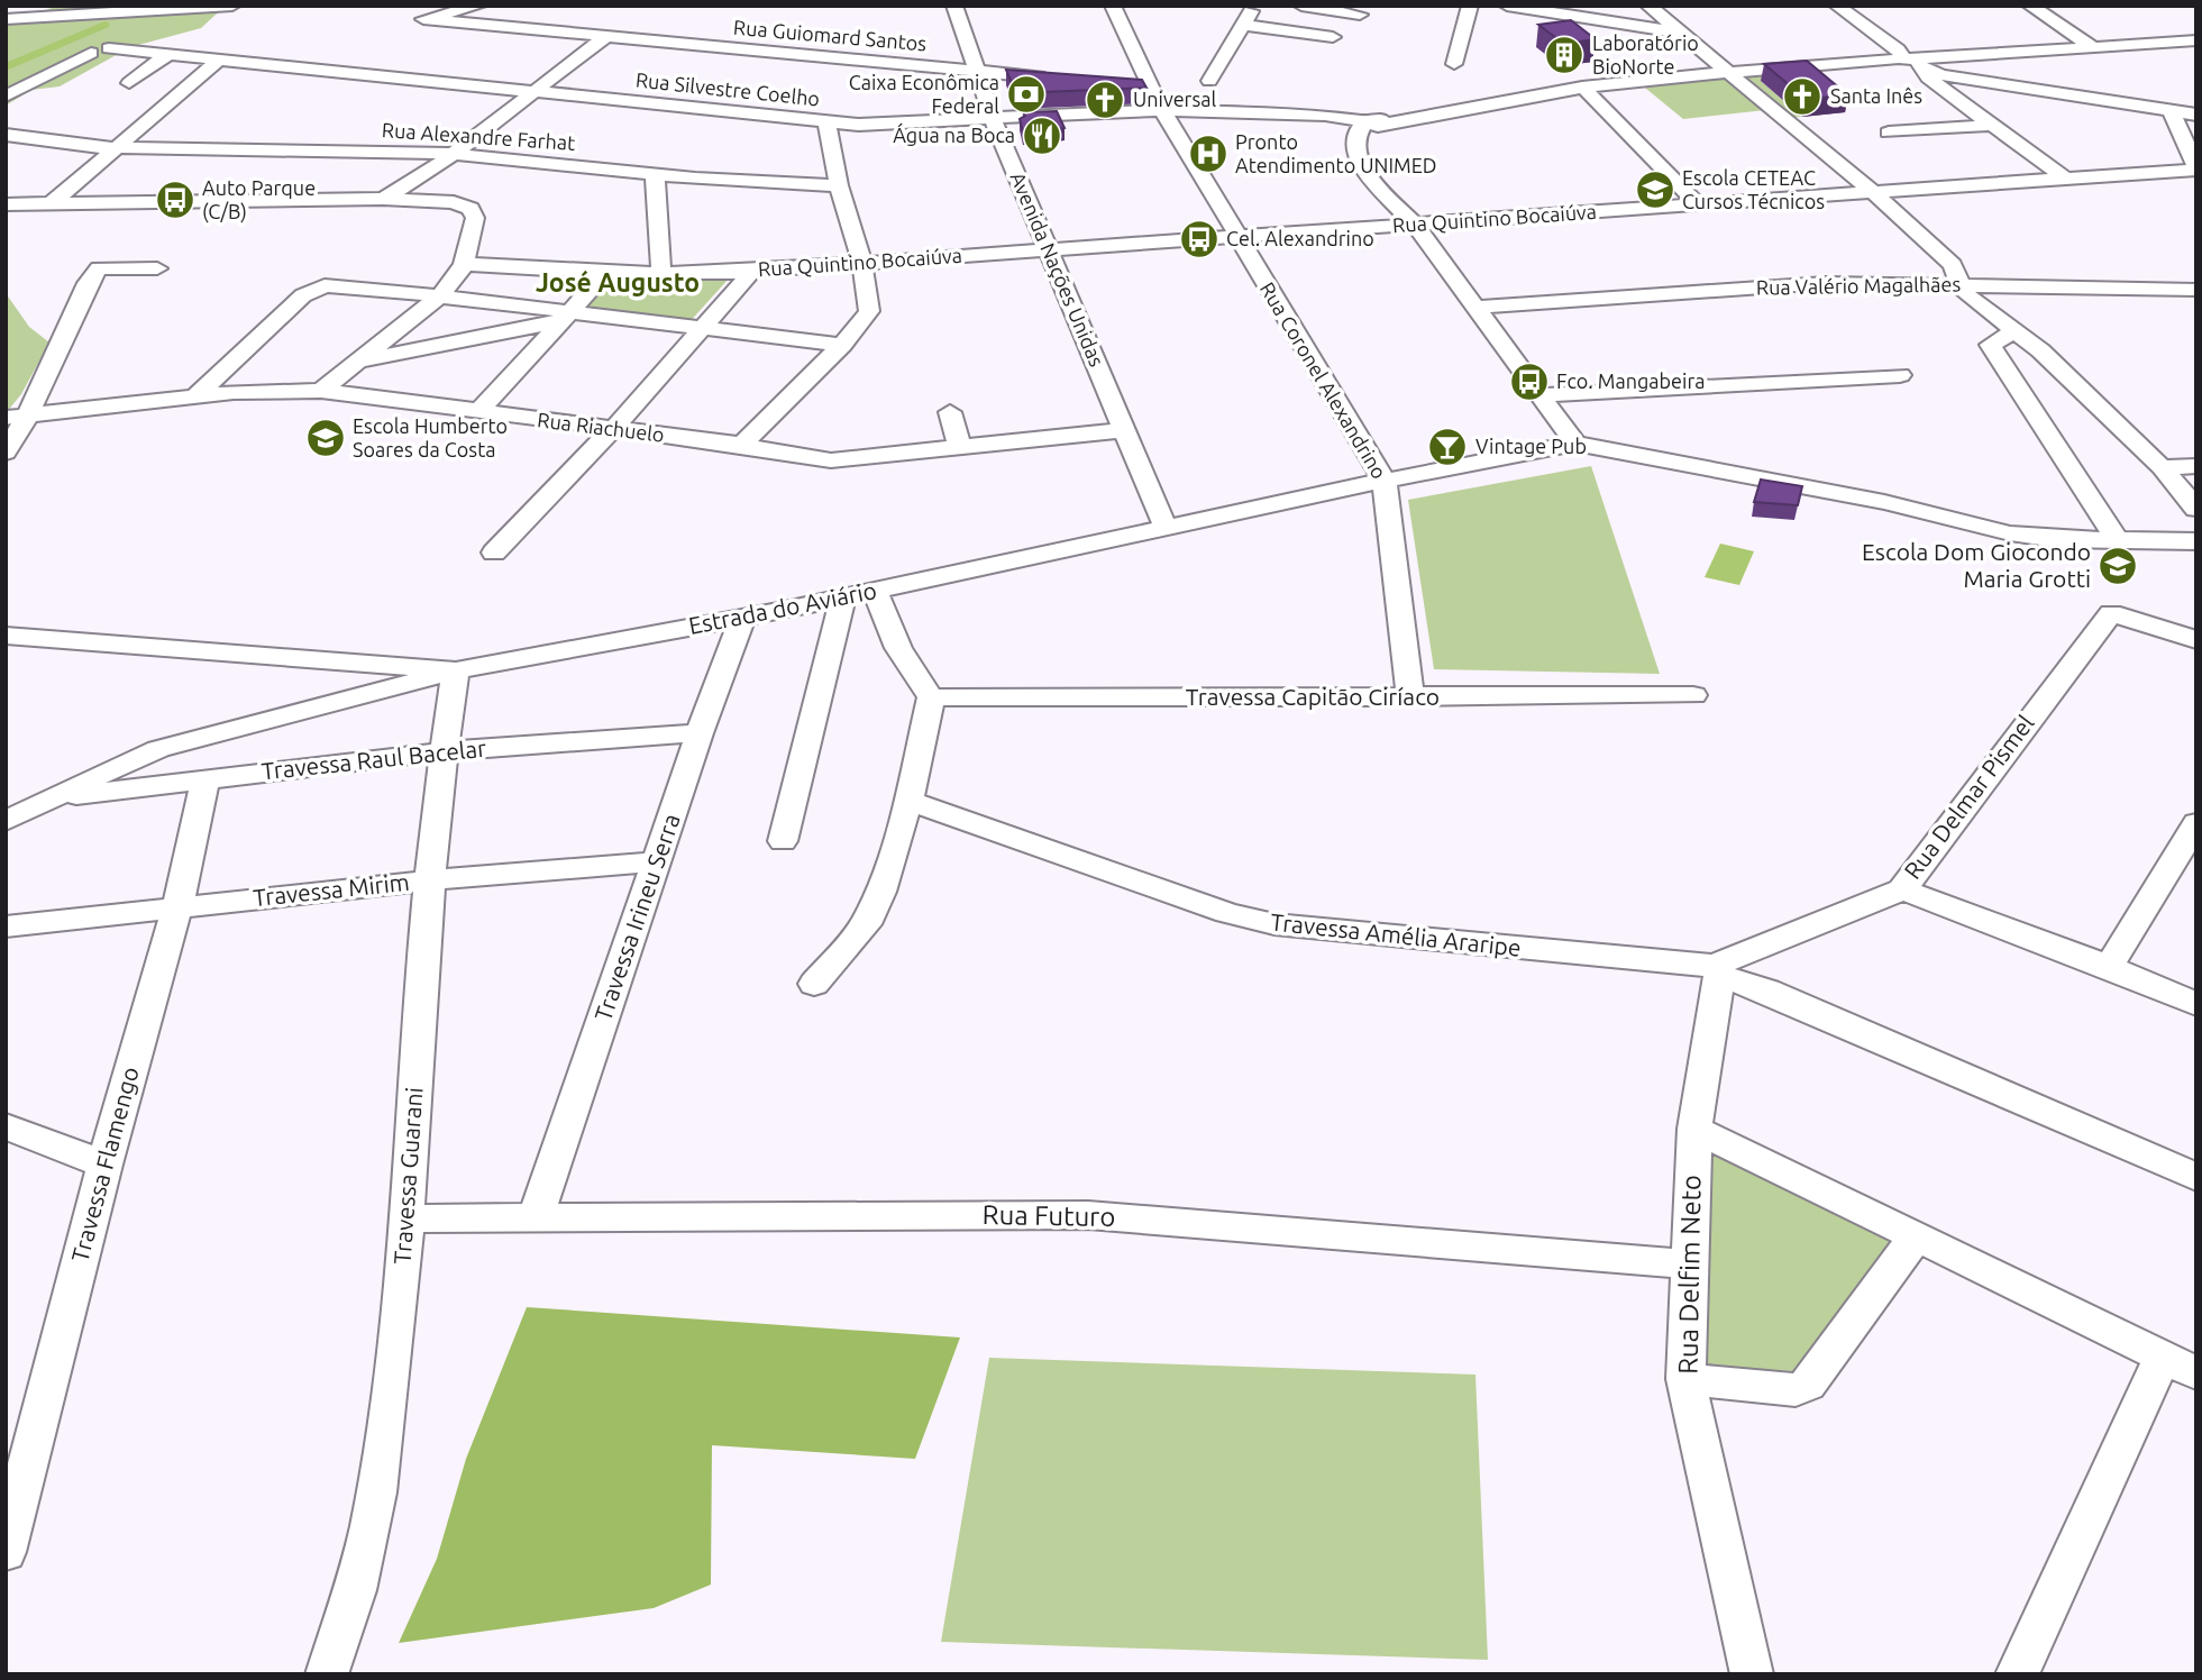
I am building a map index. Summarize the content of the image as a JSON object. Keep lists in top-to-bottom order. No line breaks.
{"streets":{"street":["Rua Guiomard Santos","Rua Silvestre Coelho","Rua Alexandre Farhat","Rua Quintino Bocaiúva","Avenida Nações Unidas","Rua Valério Magalhães","Rua Coronel Alexandrino","Rua Riachuelo","Estrada do Aviário","Travessa Capitão Ciríaco","Travessa Raul Bacelar","Rua Delmar Pismel","Travessa Mirim","Travessa Irineu Serra","Travessa Amélia Araripe","Travessa Flamengo","Travessa Guarani","Rua Futuro","Rua Delfim Neto"]},"crossings":[["Rua Guiomard Santos","Avenida Nações Unidas"],["Rua Silvestre Coelho","Avenida Nações Unidas"],["Rua Silvestre Coelho","Rua Coronel Alexandrino"],["Rua Quintino Bocaiúva","Avenida Nações Unidas"],["Rua Quintino Bocaiúva","Rua Coronel Alexandrino"],["Avenida Nações Unidas","Rua Riachuelo"],["Avenida Nações Unidas","Estrada do Aviário"],["Rua Coronel Alexandrino","Estrada do Aviário"],["Rua Coronel Alexandrino","Travessa Capitão Ciríaco"],["Estrada do Aviário","Travessa Raul Bacelar"],["Estrada do Aviário","Travessa Irineu Serra"],["Estrada do Aviário","Travessa Guarani"],["Travessa Raul Bacelar","Travessa Irineu Serra"],["Travessa Raul Bacelar","Travessa Flamengo"],["Travessa Raul Bacelar","Travessa Guarani"],["Rua Delmar Pismel","Travessa Amélia Araripe"],["Rua Delmar Pismel","Rua Delfim Neto"],["Travessa Mirim","Travessa Irineu Serra"],["Travessa Mirim","Travessa Flamengo"],["Travessa Mirim","Travessa Guarani"],["Travessa Irineu Serra","Rua Futuro"],["Travessa Amélia Araripe","Rua Delfim Neto"],["Travessa Guarani","Rua Futuro"],["Rua Futuro","Rua Delfim Neto"]],"districts":["José Augusto"],"places":{"building":["Laboratório BioNorte"],"bank":["Caixa Econômica Federal"],"church":["Santa Inês","Universal"],"restaurant":["Água na Boca"],"hospital":["Pronto Atendimento UNIMED"],"school or university":["Escola CETEAC Cursos Técnicos","Escola Humberto Soares da Costa","Escola Dom Giocondo Maria Grotti"],"bus stop":["Auto Parque (C/B)","Cel. Alexandrino","Fco. Mangabeira"],"bar":["Vintage Pub"]}}
